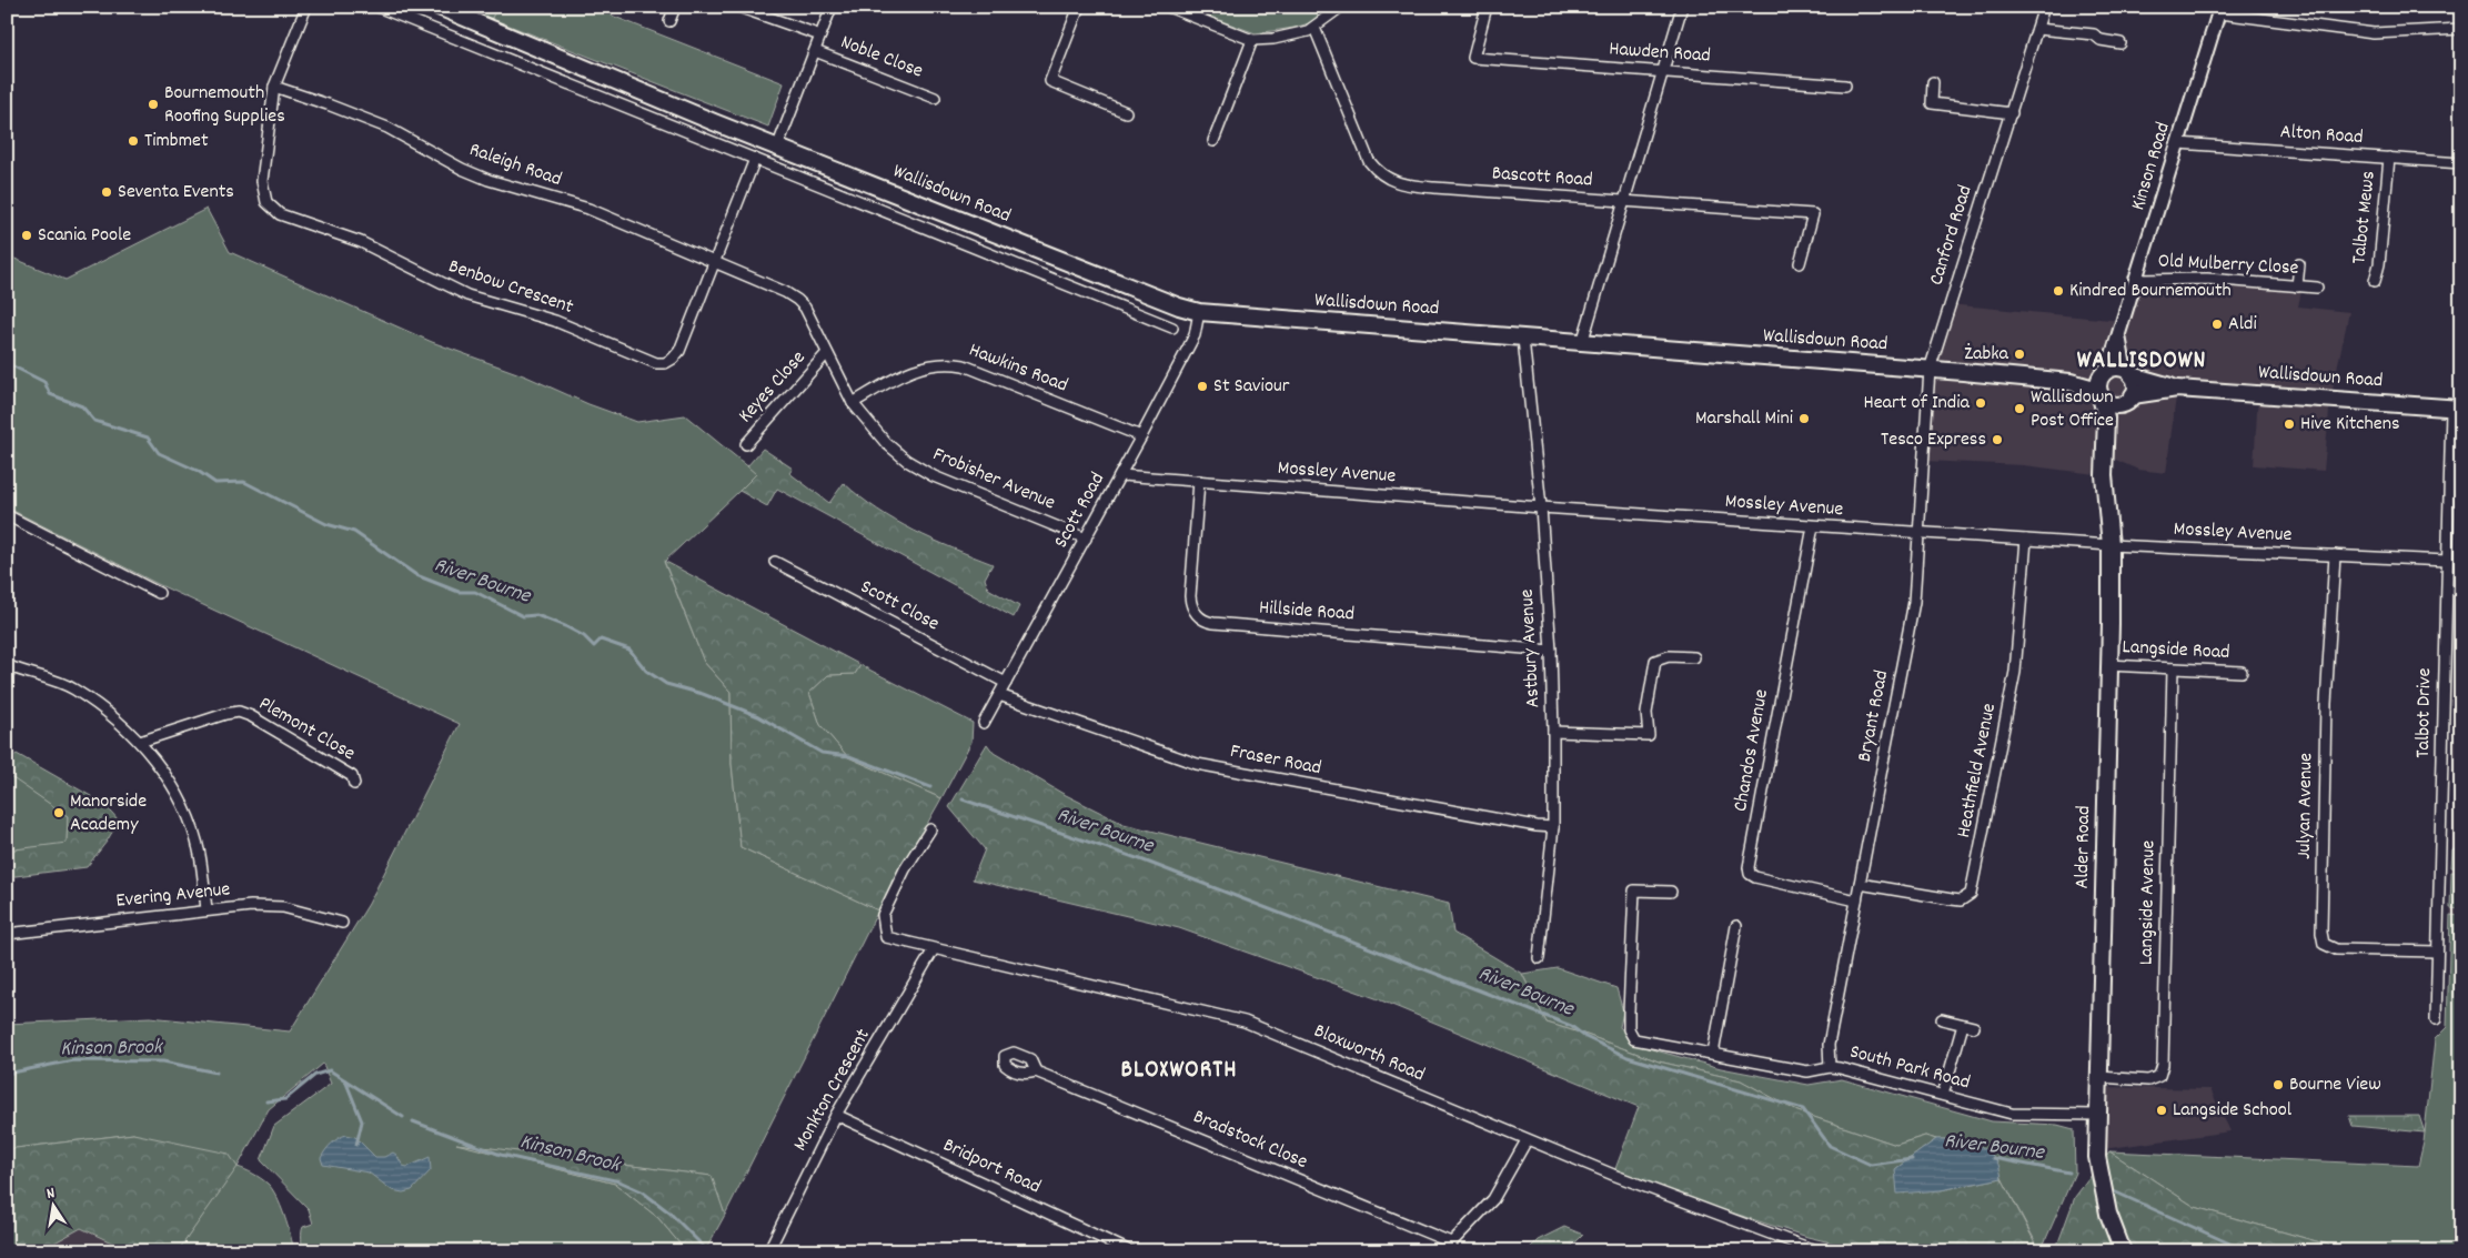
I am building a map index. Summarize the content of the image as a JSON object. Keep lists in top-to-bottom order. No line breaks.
{"streets":{"main road":["Wallisdown Road","Alder Road"],"street":["Hawden Road","Noble Close","Alton Road","Raleigh Road","Kinson Road","Bascott Road","Talbot Mews","Canford Road","Old Mulberry Close","Benbow Crescent","Hawkins Road","Keyes Close","Mossley Avenue","Frobisher Avenue","Scott Road","Scott Close","Hillside Road","Astbury Avenue","Langside Road","Talbot Drive","Bryant Road","Plemont Close","Chandos Avenue","Fraser Road","Heathfield Avenue","Julyan Avenue","Evering Avenue","Langside Avenue","Bloxworth Road","South Park Road","Monkton Crescent","Bradstock Close","Bridport Road"]},"crossings":[["Alton Road","Kinson Road"],["Alton Road","Talbot Mews"],["Raleigh Road","Benbow Crescent"],["Raleigh Road","Frobisher Avenue"],["Kinson Road","Wallisdown Road"],["Kinson Road","Old Mulberry Close"],["Kinson Road","Alder Road"],["Wallisdown Road","Canford Road"],["Wallisdown Road","Benbow Crescent"],["Wallisdown Road","Scott Road"],["Wallisdown Road","Astbury Avenue"],["Wallisdown Road","Talbot Drive"],["Wallisdown Road","Bryant Road"],["Wallisdown Road","Alder Road"],["Canford Road","Bryant Road"],["Benbow Crescent","Frobisher Avenue"],["Hawkins Road","Frobisher Avenue"],["Hawkins Road","Scott Road"],["Keyes Close","Frobisher Avenue"],["Mossley Avenue","Scott Road"],["Mossley Avenue","Hillside Road"],["Mossley Avenue","Astbury Avenue"],["Mossley Avenue","Talbot Drive"],["Mossley Avenue","Bryant Road"],["Mossley Avenue","Chandos Avenue"],["Mossley Avenue","Heathfield Avenue"],["Mossley Avenue","Julyan Avenue"],["Mossley Avenue","Alder Road"],["Frobisher Avenue","Scott Road"],["Scott Road","Scott Close"],["Scott Road","Fraser Road"],["Hillside Road","Astbury Avenue"],["Astbury Avenue","Fraser Road"],["Langside Road","Alder Road"],["Langside Road","Langside Avenue"],["Talbot Drive","Julyan Avenue"],["Bryant Road","Chandos Avenue"],["Bryant Road","Heathfield Avenue"],["Bryant Road","South Park Road"],["Alder Road","Langside Avenue"],["Alder Road","South Park Road"],["Bloxworth Road","Monkton Crescent"],["Monkton Crescent","Bridport Road"]],"districts":["WALLISDOWN","BLOXWORTH"],"water":["River Bourne","Kinson Brook"],"places":["Bournemouth Roofing Supplies","Timbmet","Seventa Events","Scania Poole","Kindred Bournemouth","Aldi","Żabka","St Saviour","Heart of India","Wallisdown Post Office","Marshall Mini","Hive Kitchens","Tesco Express","Manorside Academy","Bourne View","Langside School"],"north":"top"}
